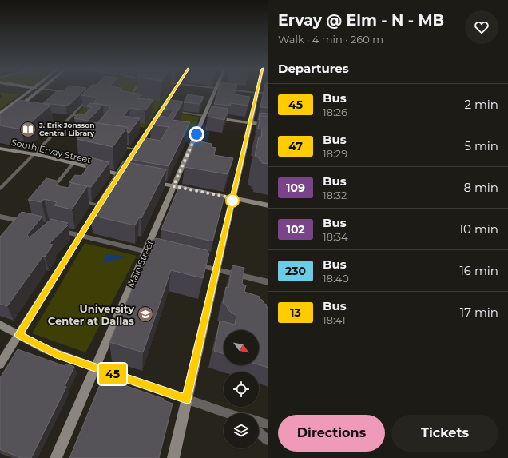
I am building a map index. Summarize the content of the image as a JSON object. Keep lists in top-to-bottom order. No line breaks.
{"streets":{"main road":["South Ervay Street","Main Street"]},"places":{"library":["J. Erik Jonsson Central Library"],"school or university":["University Center at Dallas"]},"lines":["bus line 45"],"north":"bottom right","page":{"on_map":"45","heading":[["Ervay @ Elm - N - MB","Walk · 4 min · 260 m"],"Departures"],"list":[{"mark":"45","name":"Bus","note":"18:26","value":"2 min"},{"mark":"47","name":"Bus","note":"18:29","value":"5 min"},{"mark":"109","name":"Bus","note":"18:32","value":"8 min"},{"mark":"102","name":"Bus","note":"18:34","value":"10 min"},{"mark":"230","name":"Bus","note":"18:40","value":"16 min"},{"mark":"13","name":"Bus","note":"18:41","value":"17 min"}],"buttons":["Directions","Tickets"]}}
